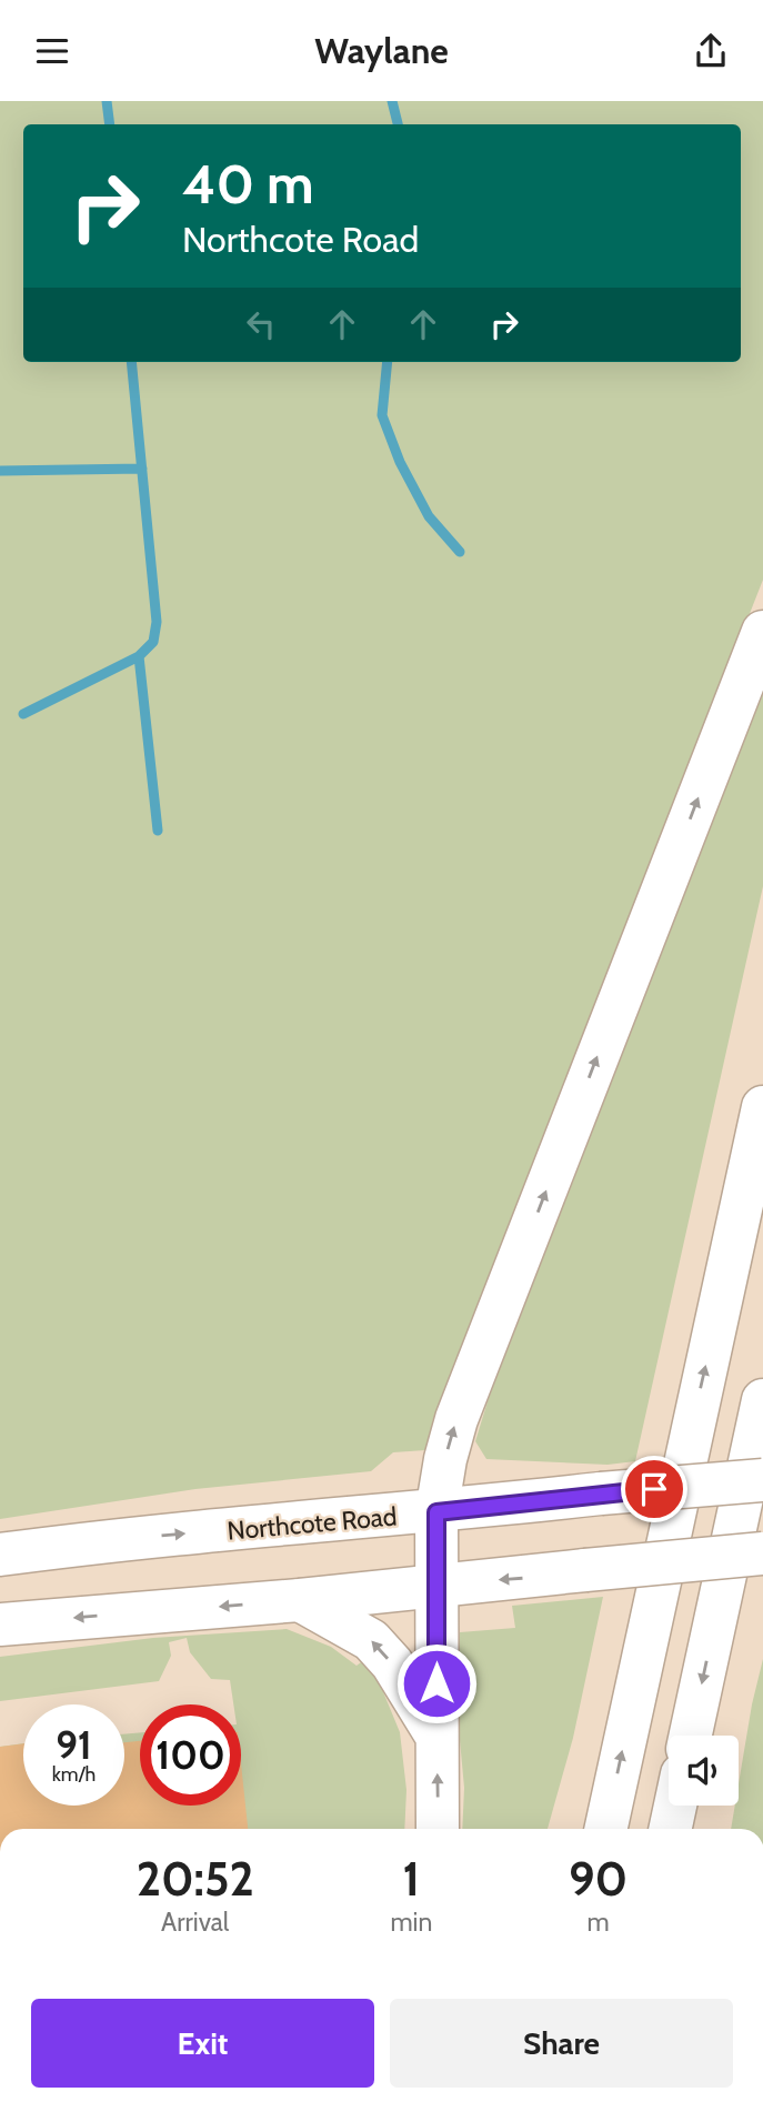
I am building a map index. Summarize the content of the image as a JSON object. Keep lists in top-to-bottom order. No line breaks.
{"streets":{"main road":["Northcote Road"]},"page":{"header":"Waylane","turn":["40 m","Northcote Road"],"speed":"91 km/h","limit":"100","eta":["20:52","Arrival","1","min","90","m"],"buttons":["Exit","Share"]}}
